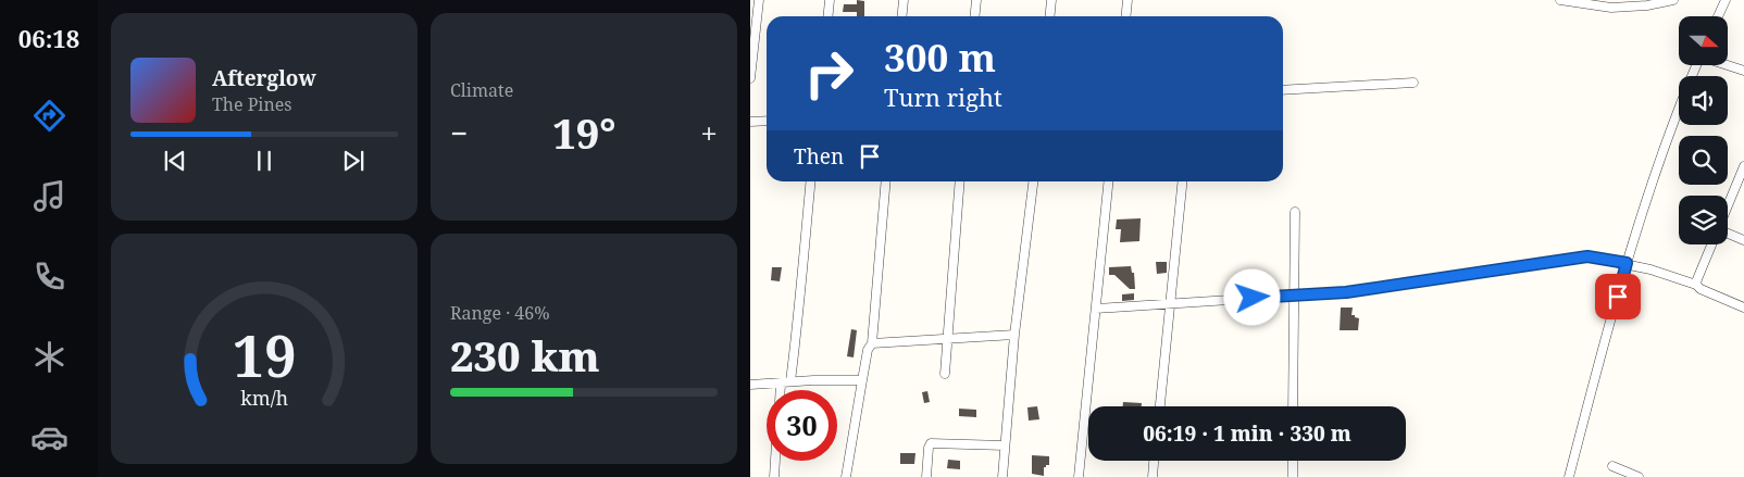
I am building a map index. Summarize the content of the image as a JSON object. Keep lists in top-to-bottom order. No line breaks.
{"north":"right","page":{"tabs":"06:18","tile":["Climate",["Range · 46%","230 km"]],"turn":["300 m","Turn right"],"song":["Afterglow","The Pines"],"heat":["−","19°","+"],"then":"Then","limit":"30","trip":"06:19 · 1 min · 330 m","gauge":["19","km/h"]}}
